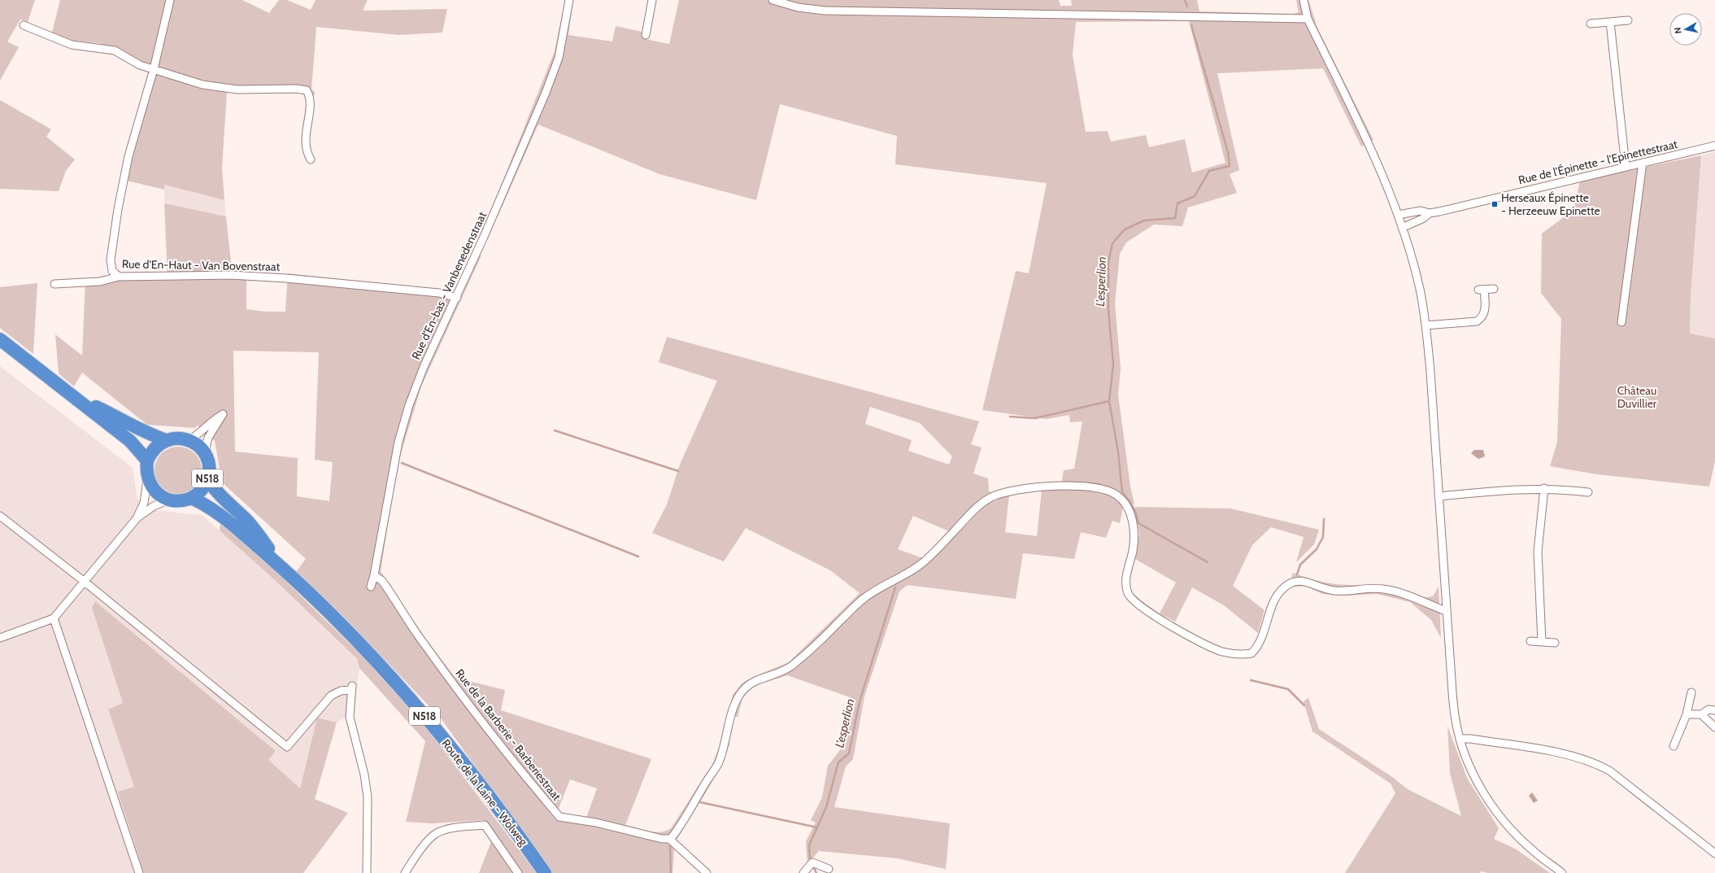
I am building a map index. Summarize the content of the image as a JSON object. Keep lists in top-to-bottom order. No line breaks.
{"streets":{"highway":["N518","Route de la Laine - Wolweg"],"street":["Rue de l'Épinette - l'Epinettestraat","Rue d'En-Haut - Van Bovenstraat","Rue d'En-bas - Vanbenedenstraat","Rue de la Barberie - Barberiestraat"]},"crossings":[["Rue d'En-Haut - Van Bovenstraat","Rue d'En-bas - Vanbenedenstraat"],["Rue d'En-bas - Vanbenedenstraat","Rue de la Barberie - Barberiestraat"],["N518","Route de la Laine - Wolweg"]],"water":["L'esperlion"],"parks":["Château Duvillier"],"places":{"transit":["Herseaux Épinette - Herzeeuw Epinette"]},"north":"left"}
